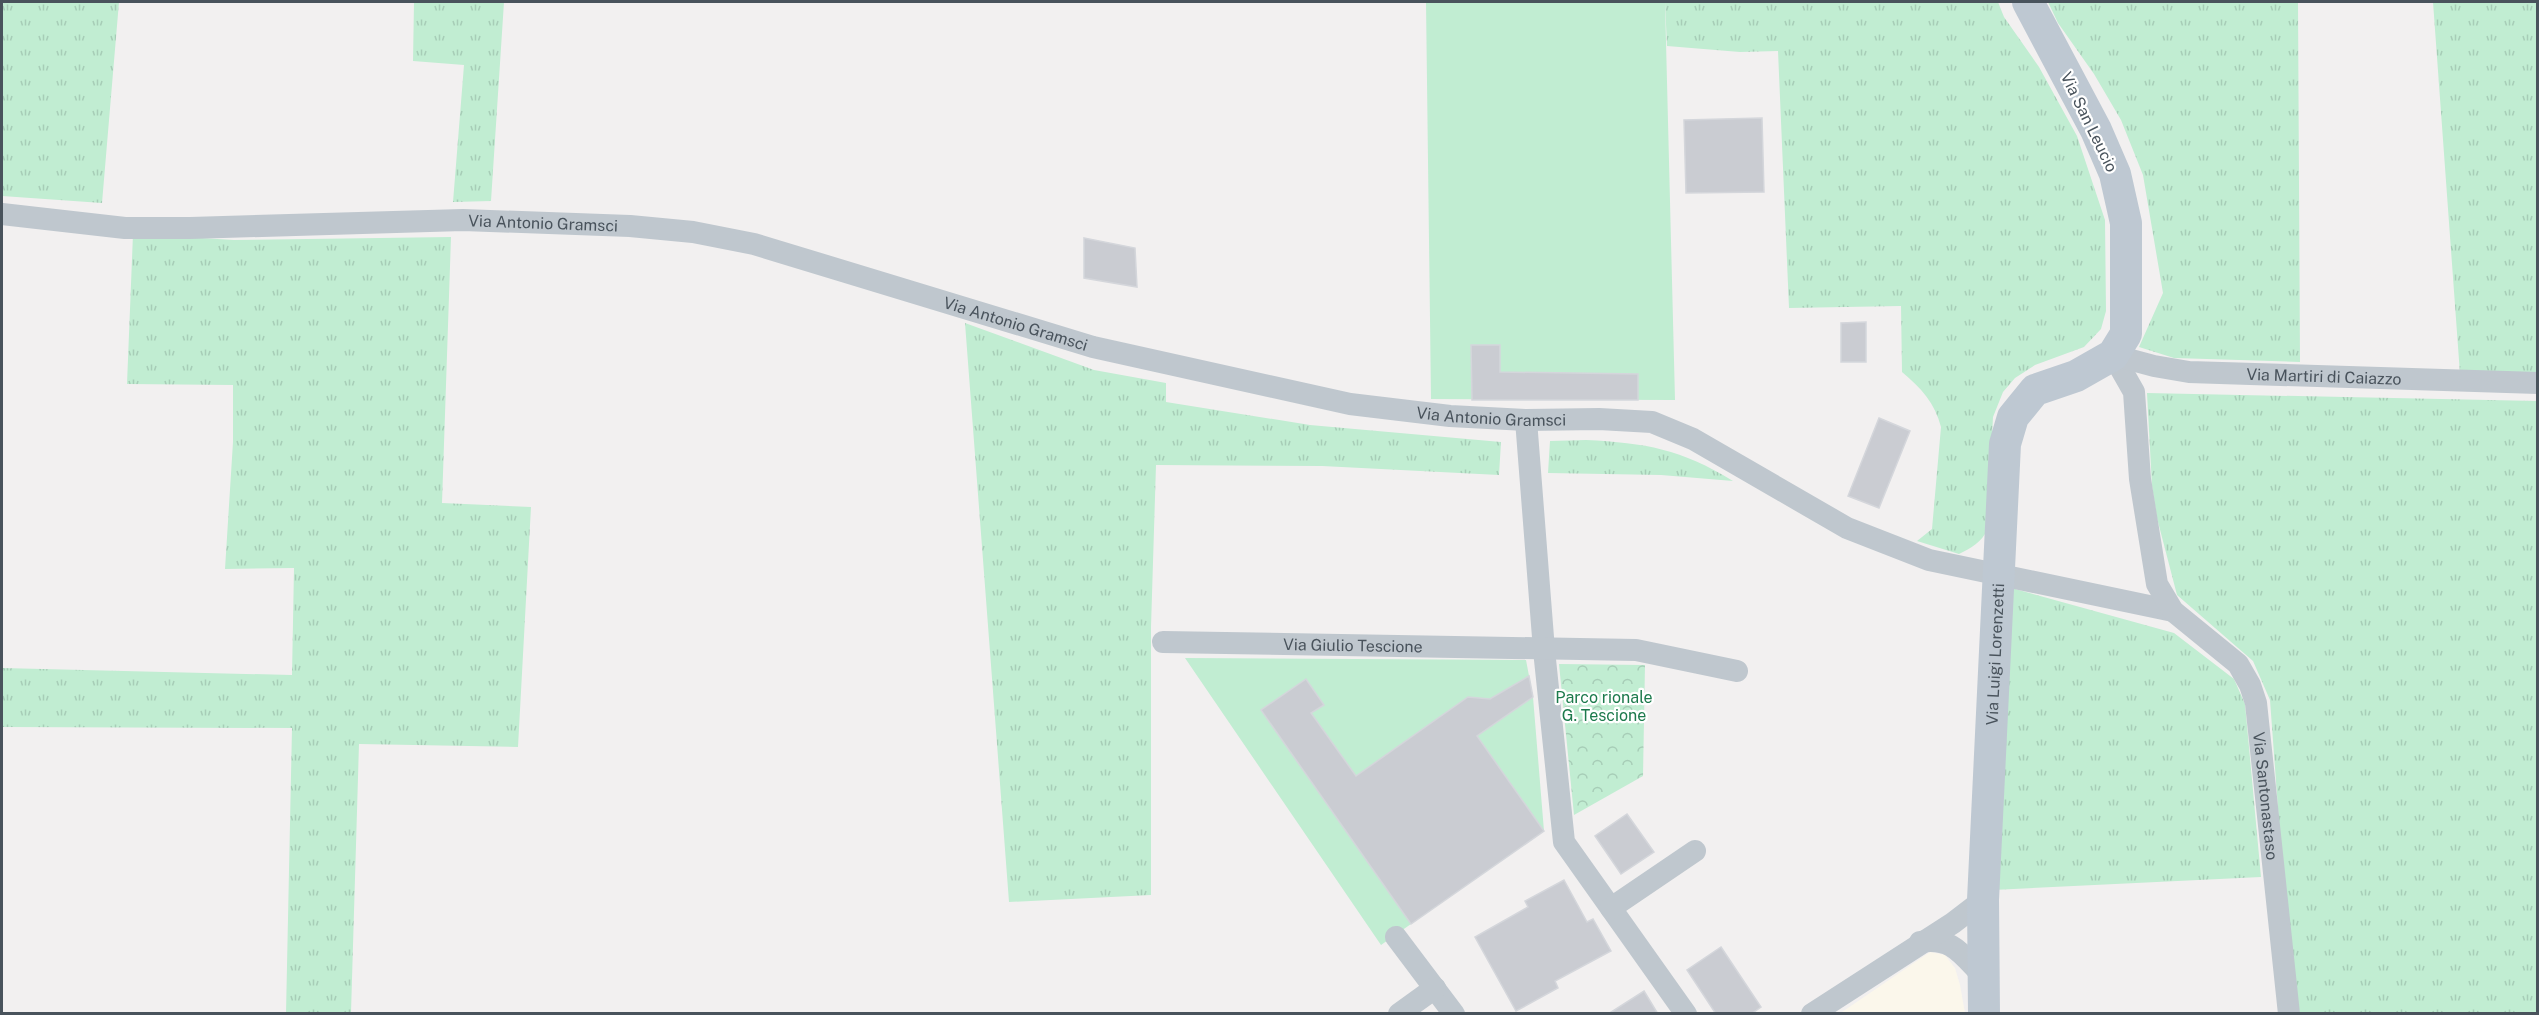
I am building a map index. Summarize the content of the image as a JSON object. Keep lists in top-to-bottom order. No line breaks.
{"streets":{"street":["Via San Leucio","Via Antonio Gramsci","Via Martiri di Caiazzo","Via Giulio Tescione","Via Luigi Lorenzetti","Via Santonastaso"]},"crossings":[["Via San Leucio","Via Martiri di Caiazzo"],["Via San Leucio","Via Luigi Lorenzetti"],["Via San Leucio","Via Santonastaso"],["Via Antonio Gramsci","Via Luigi Lorenzetti"],["Via Antonio Gramsci","Via Santonastaso"],["Via Martiri di Caiazzo","Via Luigi Lorenzetti"],["Via Martiri di Caiazzo","Via Santonastaso"],["Via Luigi Lorenzetti","Via Santonastaso"]],"parks":["Parco rionale G. Tescione"]}
